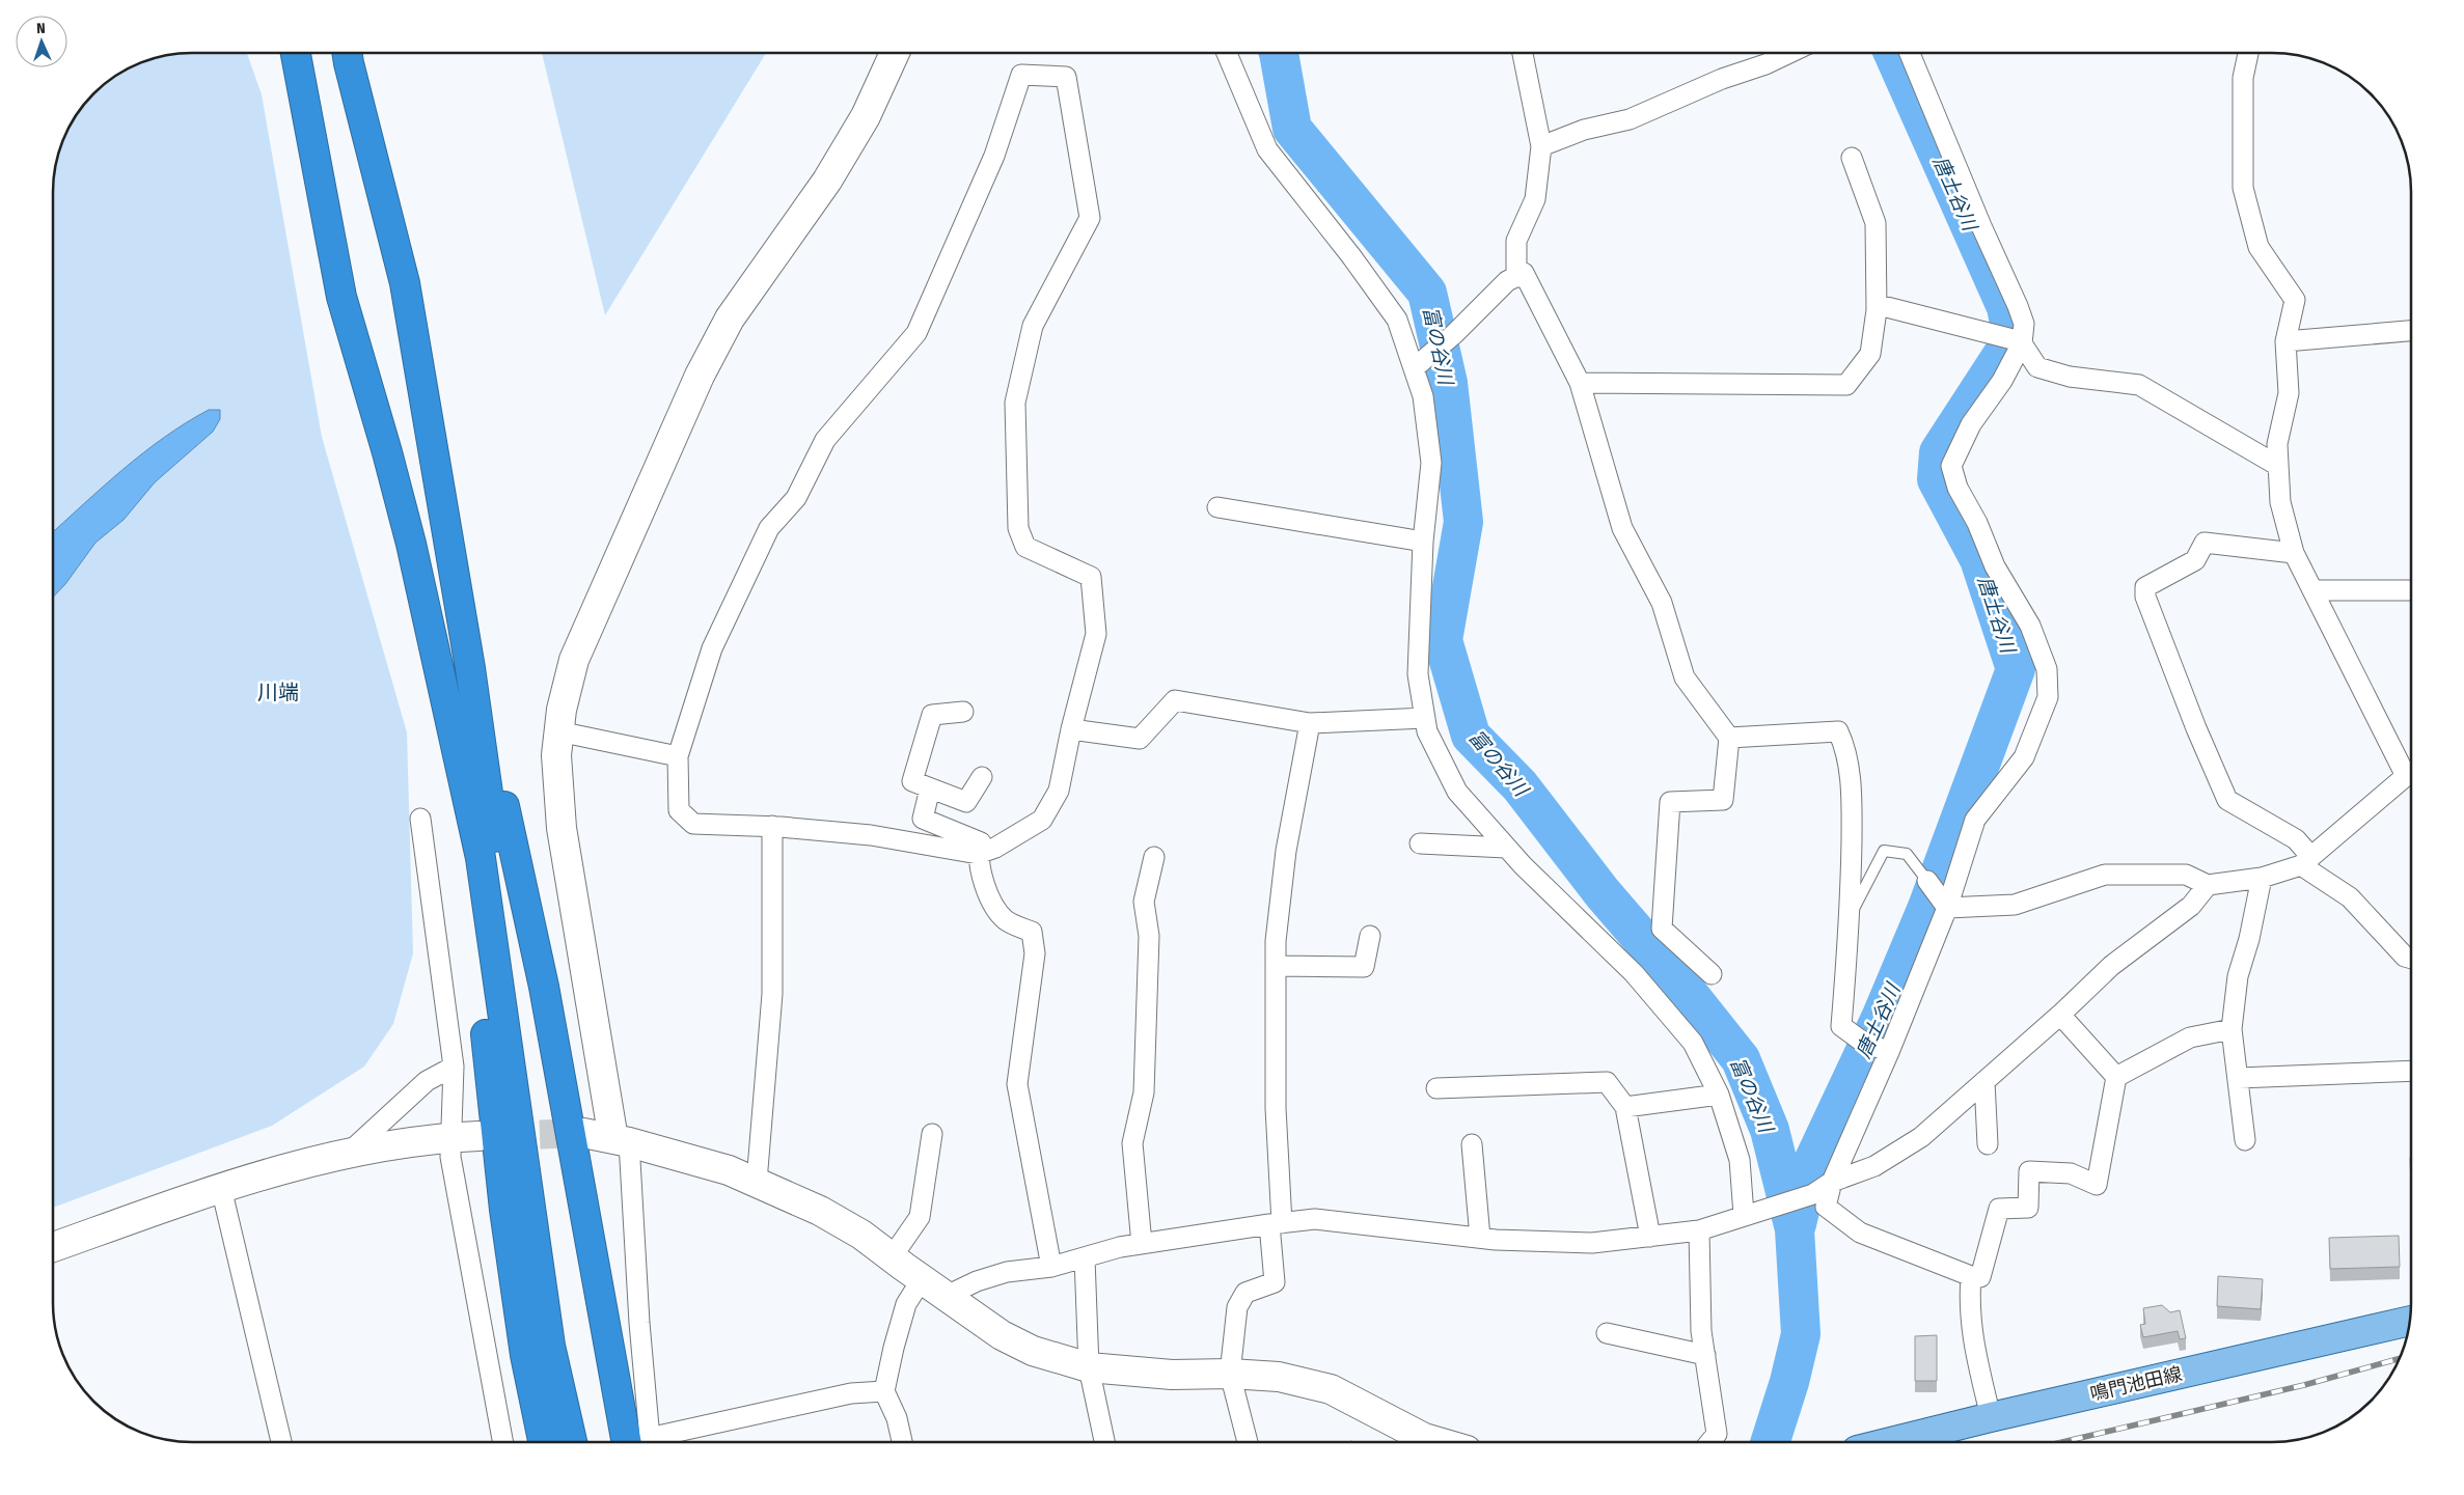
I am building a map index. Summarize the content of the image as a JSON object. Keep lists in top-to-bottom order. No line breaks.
{"streets":{"main road":["鳴門池田線"]},"districts":["川端"],"water":["唐土谷川","富の谷川"],"north":"top"}
